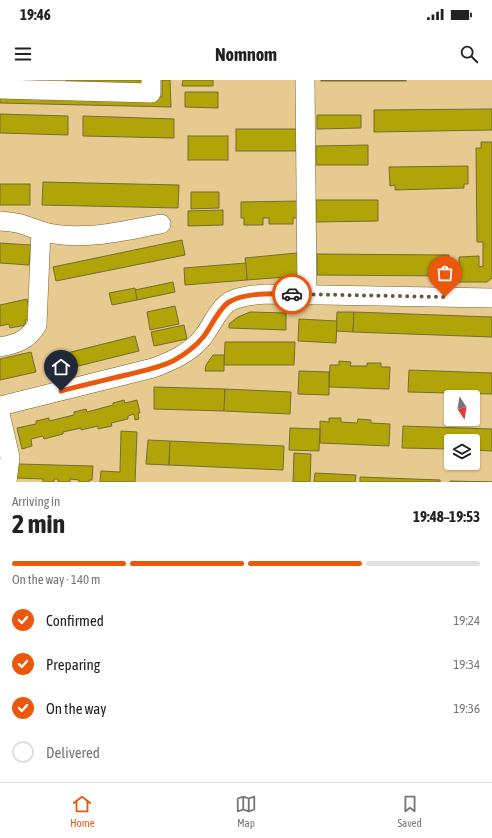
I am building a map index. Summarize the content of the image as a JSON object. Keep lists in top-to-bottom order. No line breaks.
{"north":"bottom","page":{"status":"19:46","header":"Nomnom","heading":["2 min","Arriving in","19:48–19:53"],"bar":"On the way · 140 m","list":[["Confirmed","19:24"],["Preparing","19:34"],["On the way","19:36"],"Delivered"],"tabs":["Home","Map","Saved"]}}
